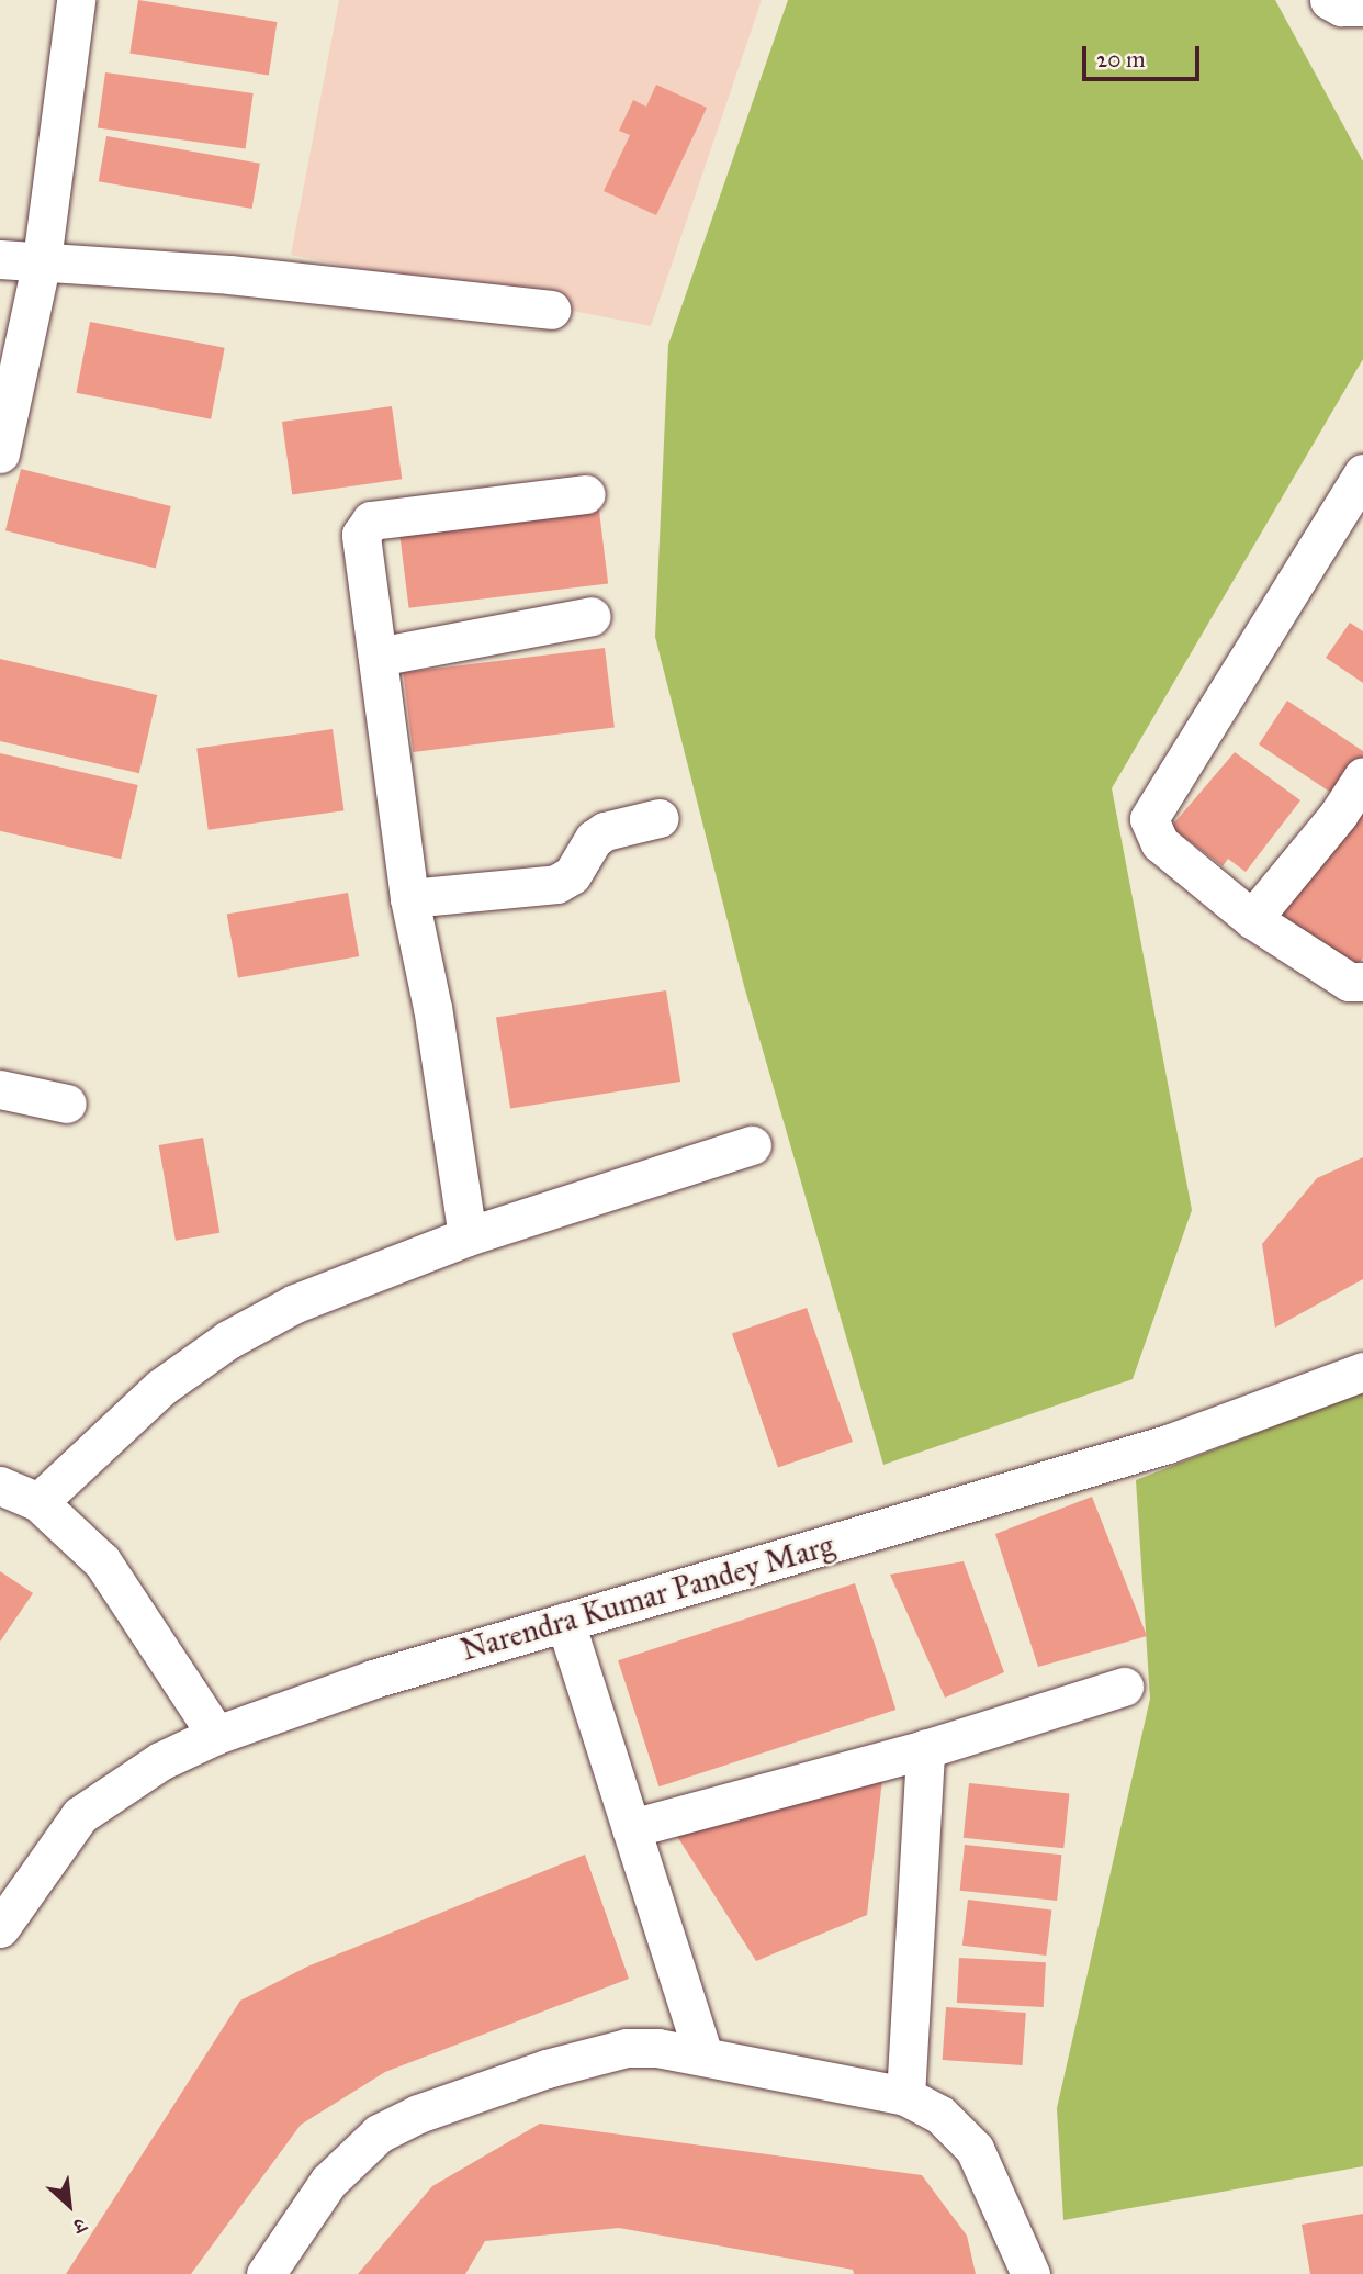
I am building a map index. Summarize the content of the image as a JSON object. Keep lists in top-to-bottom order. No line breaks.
{"streets":{"street":["Narendra Kumar Pandey Marg"]},"scale_bar":"20 m","north":"bottom right"}
